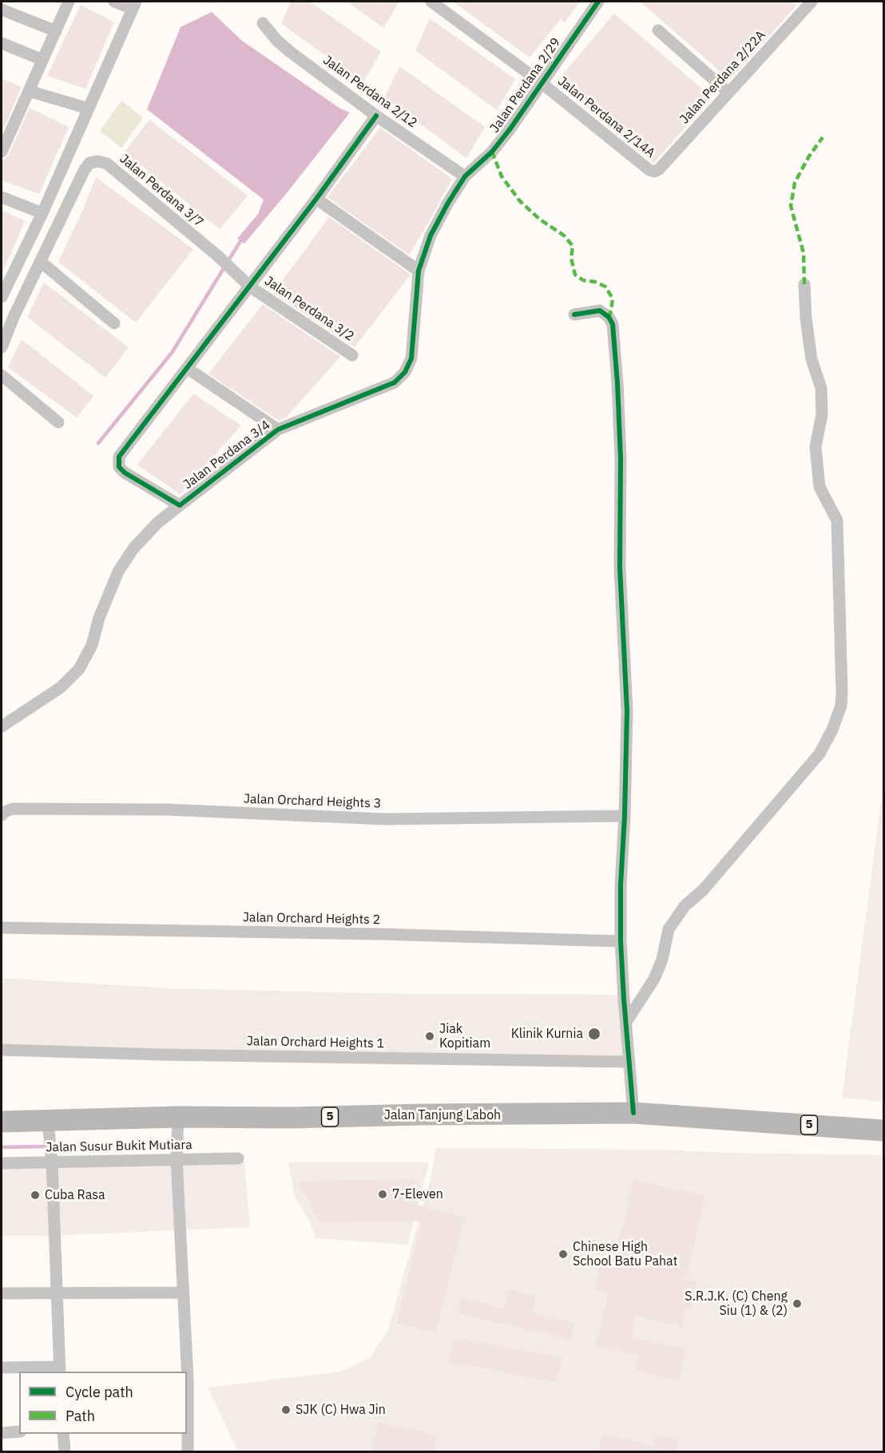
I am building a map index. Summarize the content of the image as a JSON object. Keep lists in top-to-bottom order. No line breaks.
{"streets":{"highway":["Jalan Tanjung Laboh","5"],"street":["Jalan Perdana 2/22A","Jalan Perdana 2/29","Jalan Perdana 2/12","Jalan Perdana 2/14A","Jalan Perdana 3/7","Jalan Perdana 3/2","Jalan Perdana 3/4","Jalan Orchard Heights 3","Jalan Orchard Heights 2","Jalan Orchard Heights 1","Jalan Susur Bukit Mutiara"]},"crossings":[["Jalan Perdana 2/22A","Jalan Perdana 2/14A"],["Jalan Perdana 2/29","Jalan Perdana 2/12"],["Jalan Perdana 2/29","Jalan Perdana 2/14A"],["Jalan Perdana 2/29","Jalan Perdana 3/4"],["Jalan Perdana 2/12","Jalan Perdana 3/4"],["Jalan Perdana 3/7","Jalan Perdana 3/2"],["Jalan Perdana 3/7","Jalan Perdana 3/4"],["Jalan Perdana 3/2","Jalan Perdana 3/4"],["Jalan Tanjung Laboh","Jalan Susur Bukit Mutiara"]],"places":["Klinik Kurnia","Jiak Kopitiam","7-Eleven","Cuba Rasa","Chinese High School Batu Pahat","S.R.J.K. (C) Cheng Siu (1) & (2)","SJK (C) Hwa Jin"],"legend":["Cycle path","Path"]}
